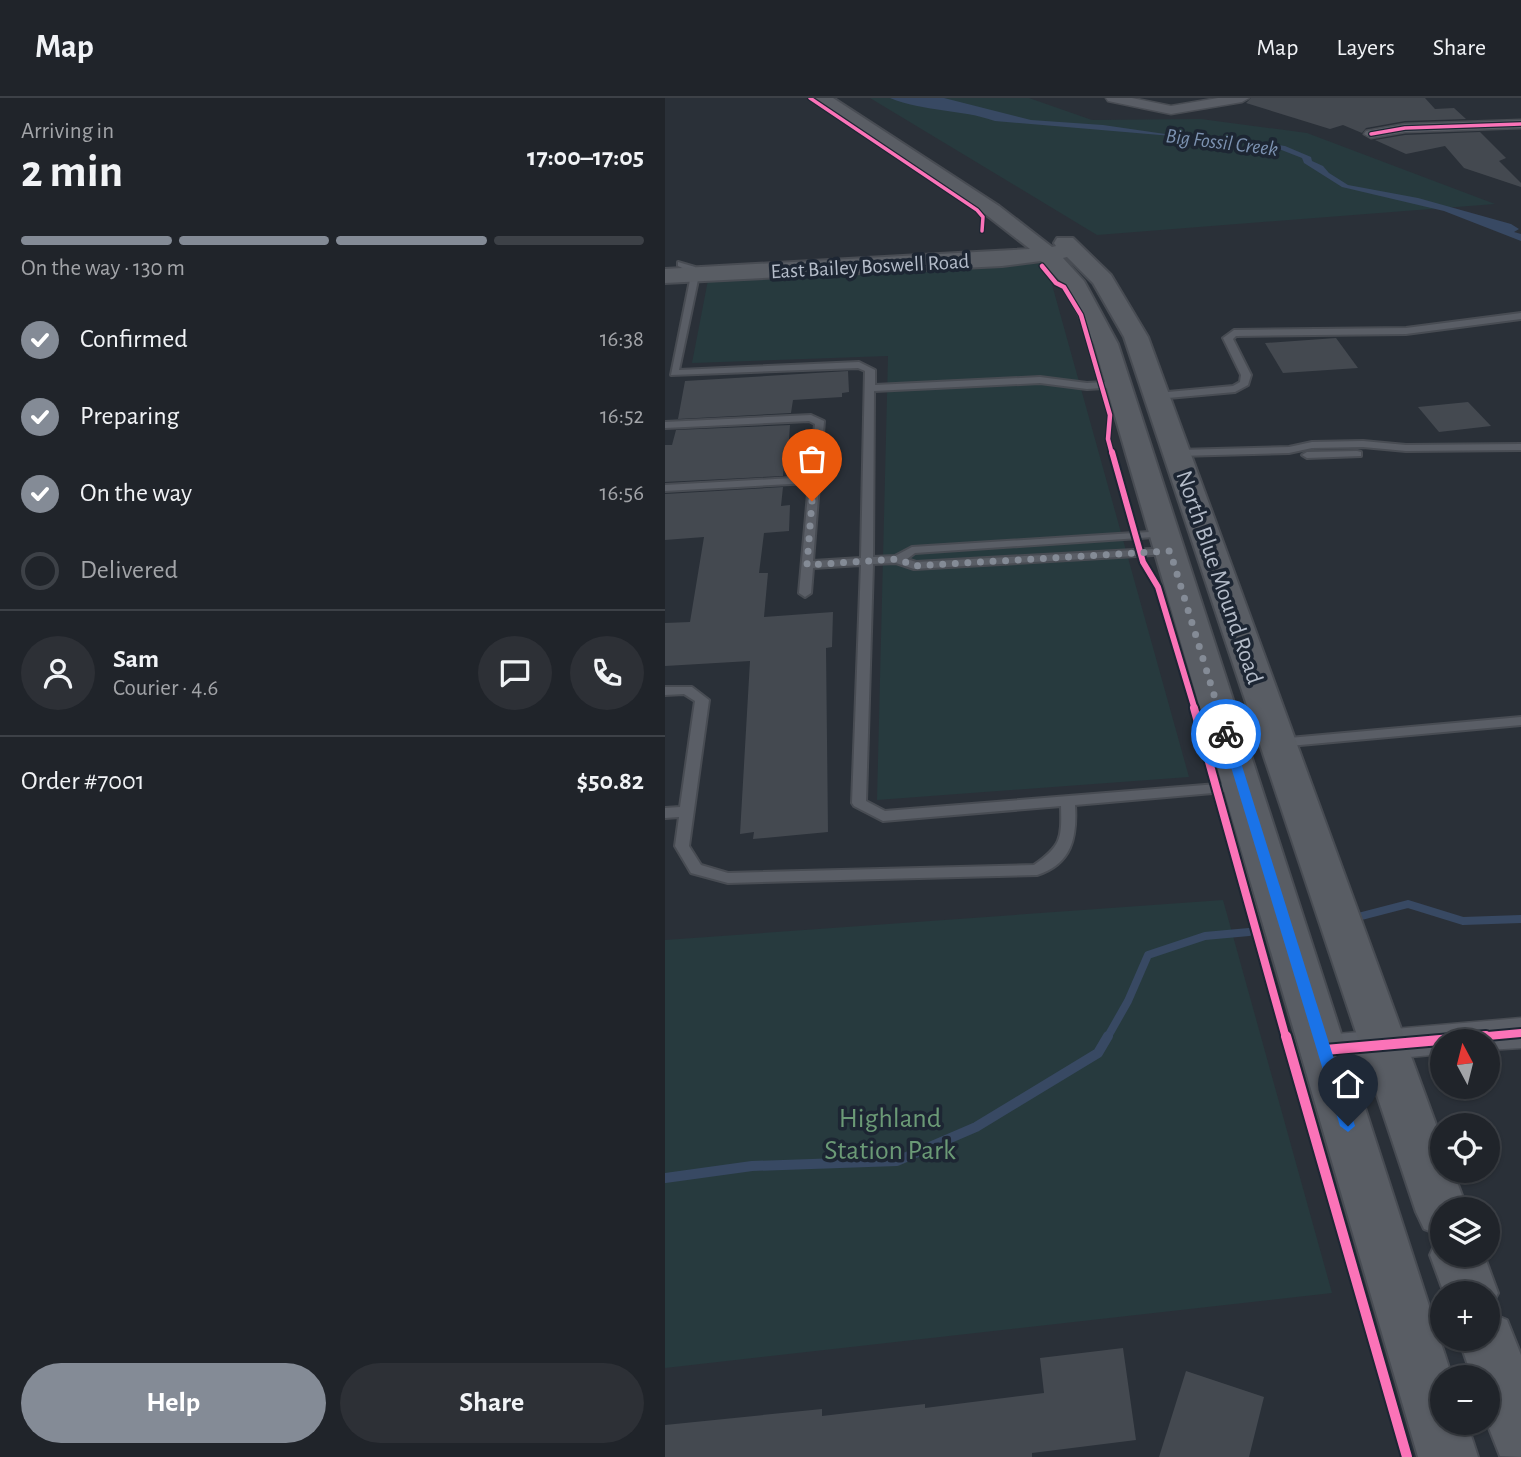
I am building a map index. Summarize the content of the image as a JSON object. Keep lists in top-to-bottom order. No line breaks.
{"streets":{"main road":["East Bailey Boswell Road","North Blue Mound Road"]},"crossings":[["East Bailey Boswell Road","North Blue Mound Road"]],"water":["Big Fossil Creek"],"parks":["Highland Station Park"],"north":"top","page":{"header":"Map","nav":["Map","Layers","Share"],"heading":["2 min","Arriving in","17:00–17:05"],"panel":["Sam","Courier · 4.6","Order #7001","$50.82"],"bar":"On the way · 130 m","list":[["Confirmed","16:38"],["Preparing","16:52"],["On the way","16:56"],"Delivered"],"map_buttons":["+","−"],"buttons":["Help","Share"]}}
